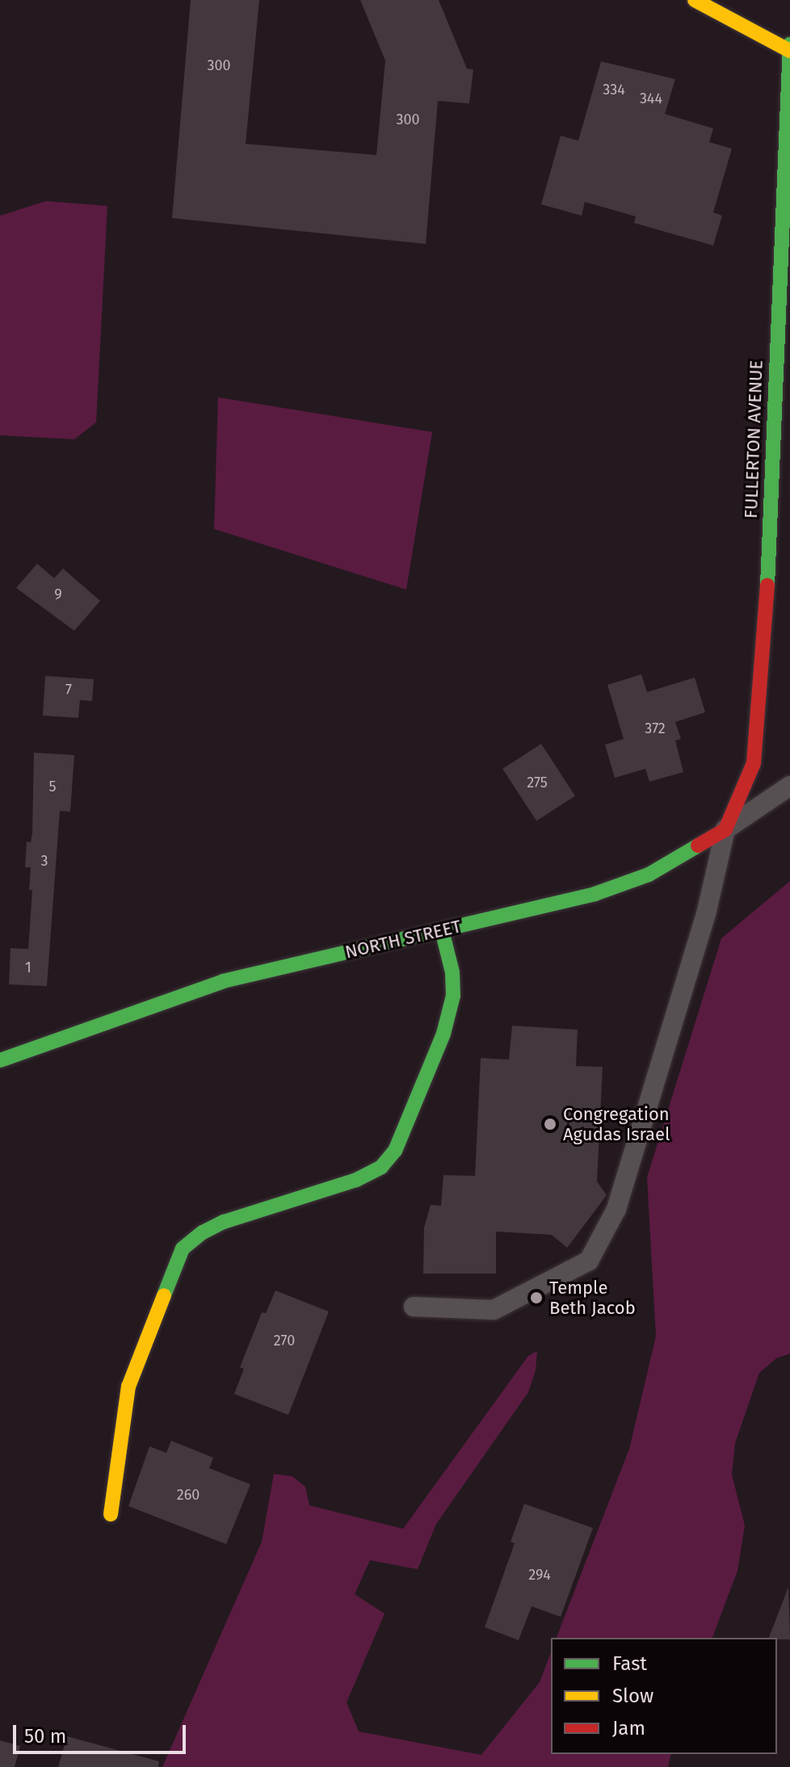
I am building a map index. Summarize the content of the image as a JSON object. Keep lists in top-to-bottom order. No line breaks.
{"streets":{"street":["FULLERTON AVENUE","NORTH STREET"]},"crossings":[["FULLERTON AVENUE","NORTH STREET"]],"places":["Congregation Agudas Israel","Temple Beth Jacob"],"house_numbers":["300","334","344","300","9","7","372","275","5","3","1","270","260","294"],"legend":["Fast","Slow","Jam"],"scale_bar":"50 m"}
